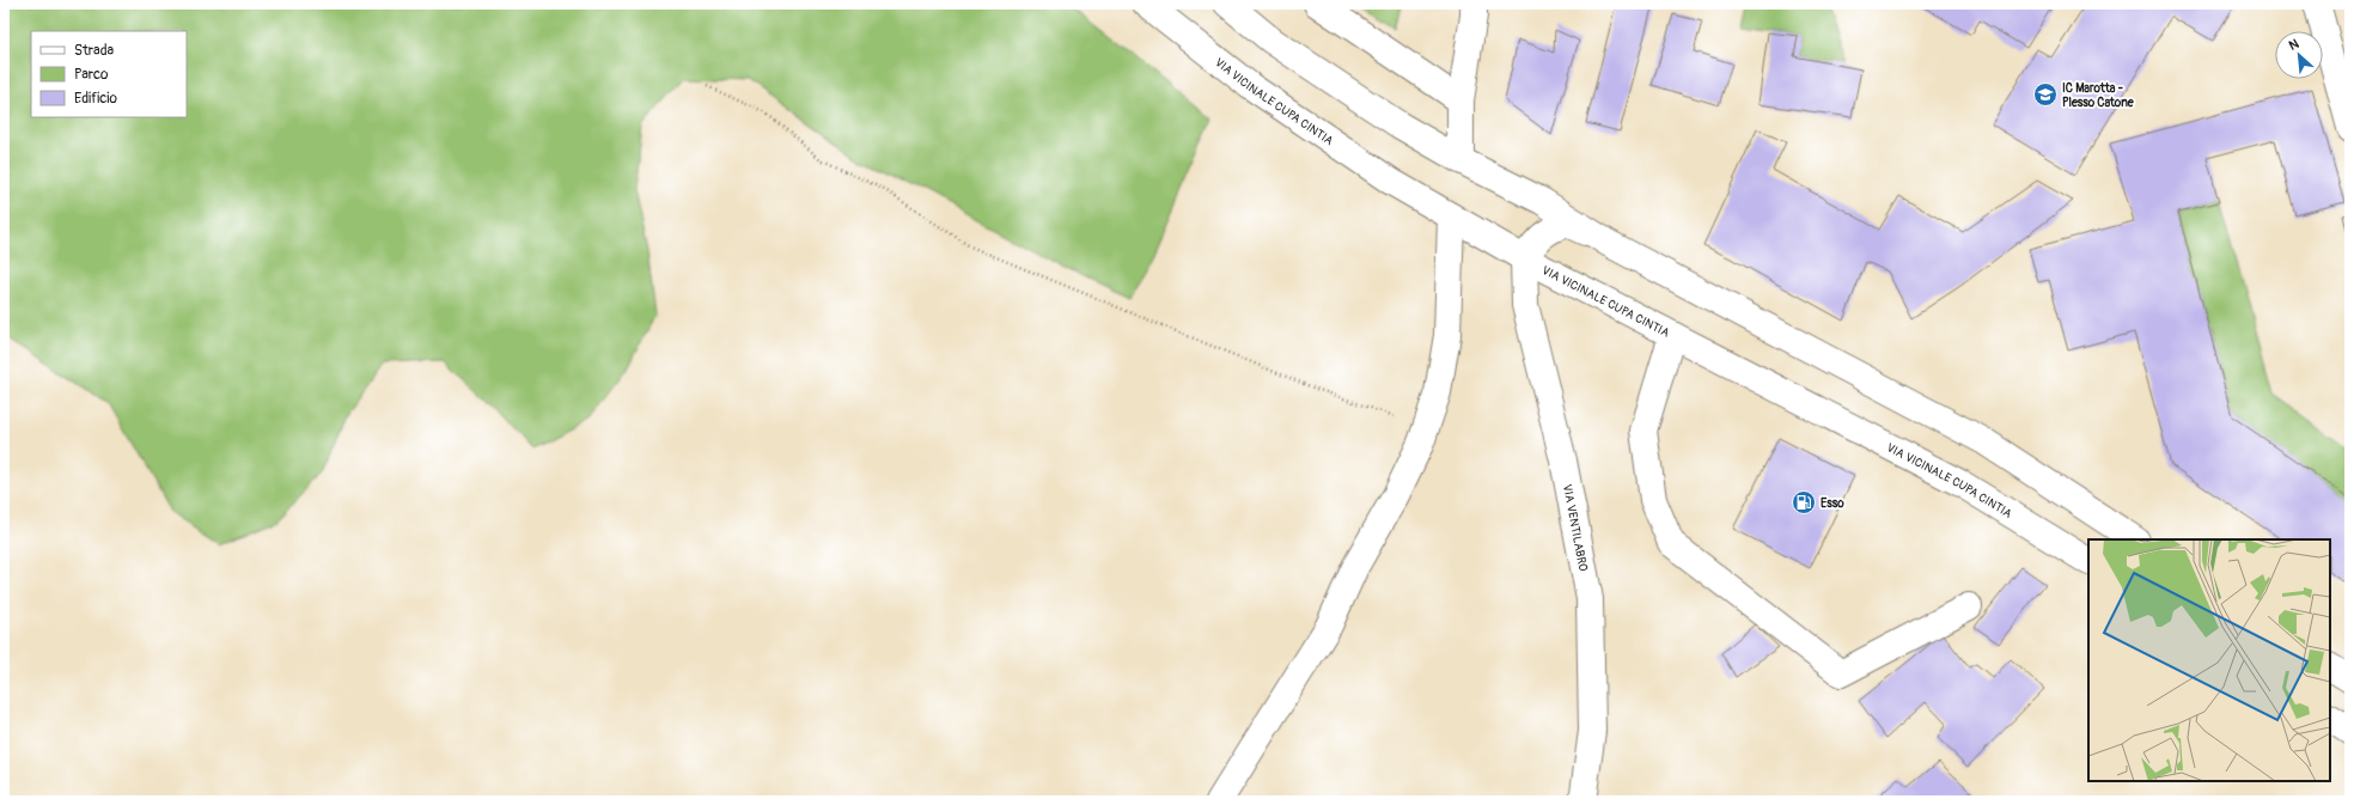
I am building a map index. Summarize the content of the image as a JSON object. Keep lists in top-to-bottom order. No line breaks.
{"streets":{"main road":["VIA VICINALE CUPA CINTIA","VIA VENTILABRO"]},"crossings":[["VIA VICINALE CUPA CINTIA","VIA VENTILABRO"]],"places":{"school or university":["IC Marotta - Plesso Catone"],"fuel station":["Esso"]},"legend":["Strada","Parco","Edificio"],"north":"top left"}
